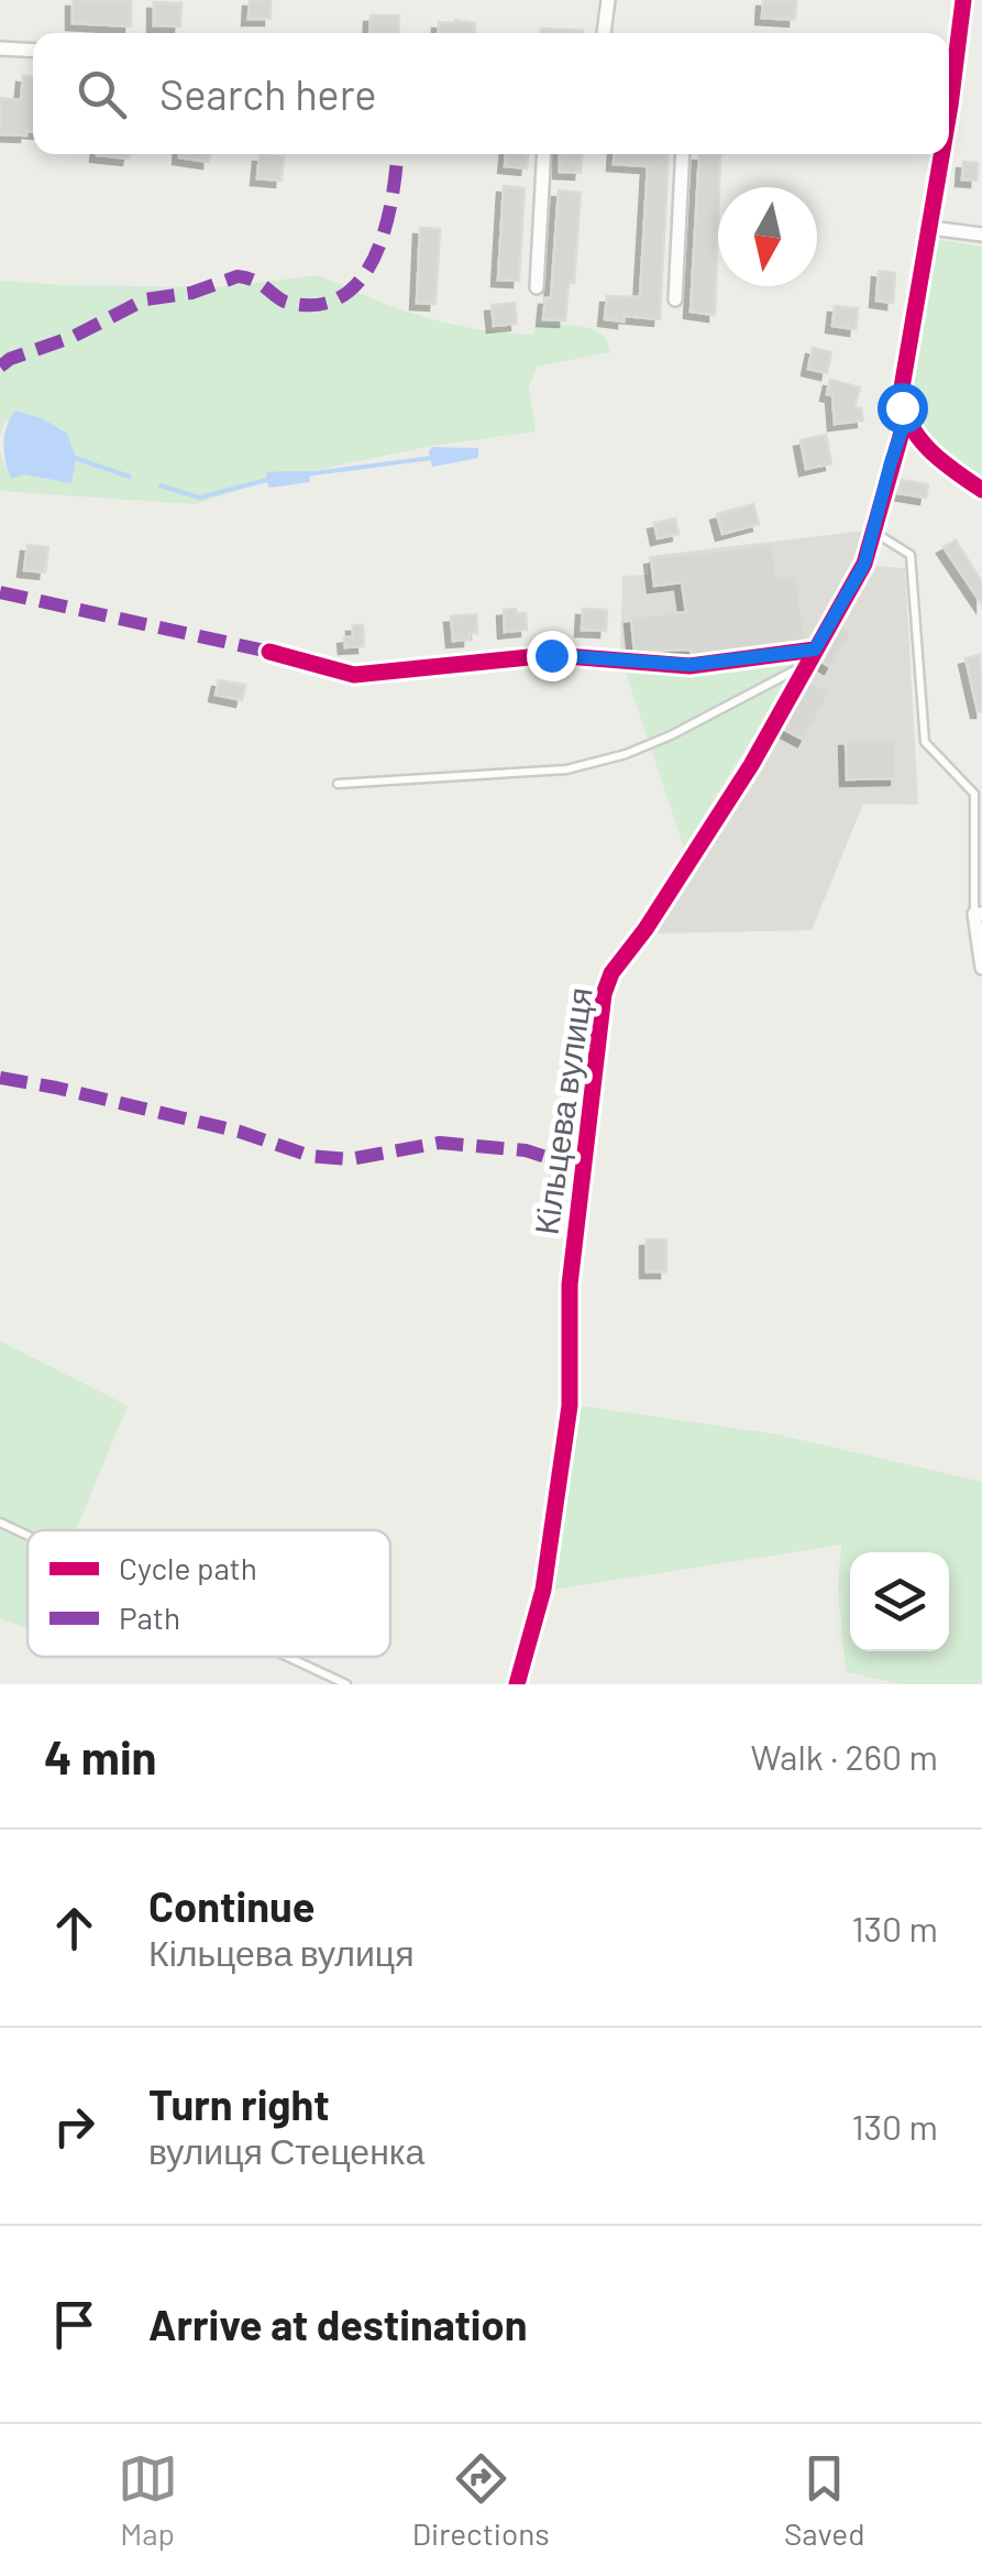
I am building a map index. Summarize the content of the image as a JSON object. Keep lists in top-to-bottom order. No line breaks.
{"streets":{"street":["Кільцева вулиця"]},"legend":["Cycle path","Path"],"north":"bottom","page":{"search":"Search here","heading":["4 min","Walk · 260 m"],"list":[["Continue","Кільцева вулиця","130 m"],["Turn right","вулиця Стеценка","130 m"],"Arrive at destination"],"nav":["Map","Directions","Saved"]}}
